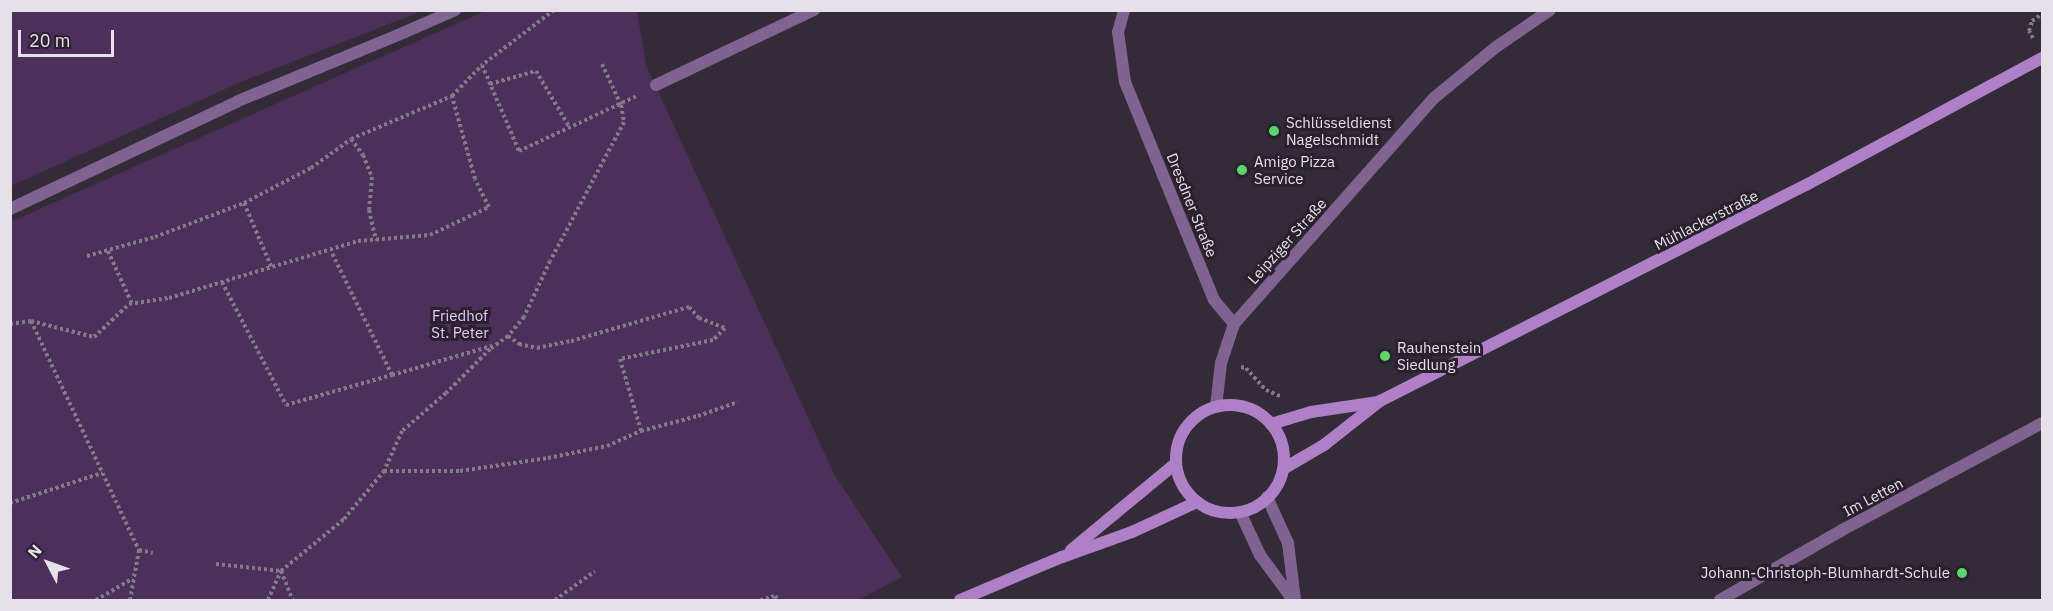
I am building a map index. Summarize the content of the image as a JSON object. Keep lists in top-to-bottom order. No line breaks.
{"streets":{"street":["Dresdner Straße","Mühlackerstraße","Leipziger Straße","Im Letten"]},"crossings":[["Dresdner Straße","Leipziger Straße"]],"parks":["Friedhof St. Peter"],"places":["Schlüsseldienst Nagelschmidt","Amigo Pizza Service","Rauhenstein Siedlung","Johann-Christoph-Blumhardt-Schule"],"scale_bar":"20 m","north":"top left"}
